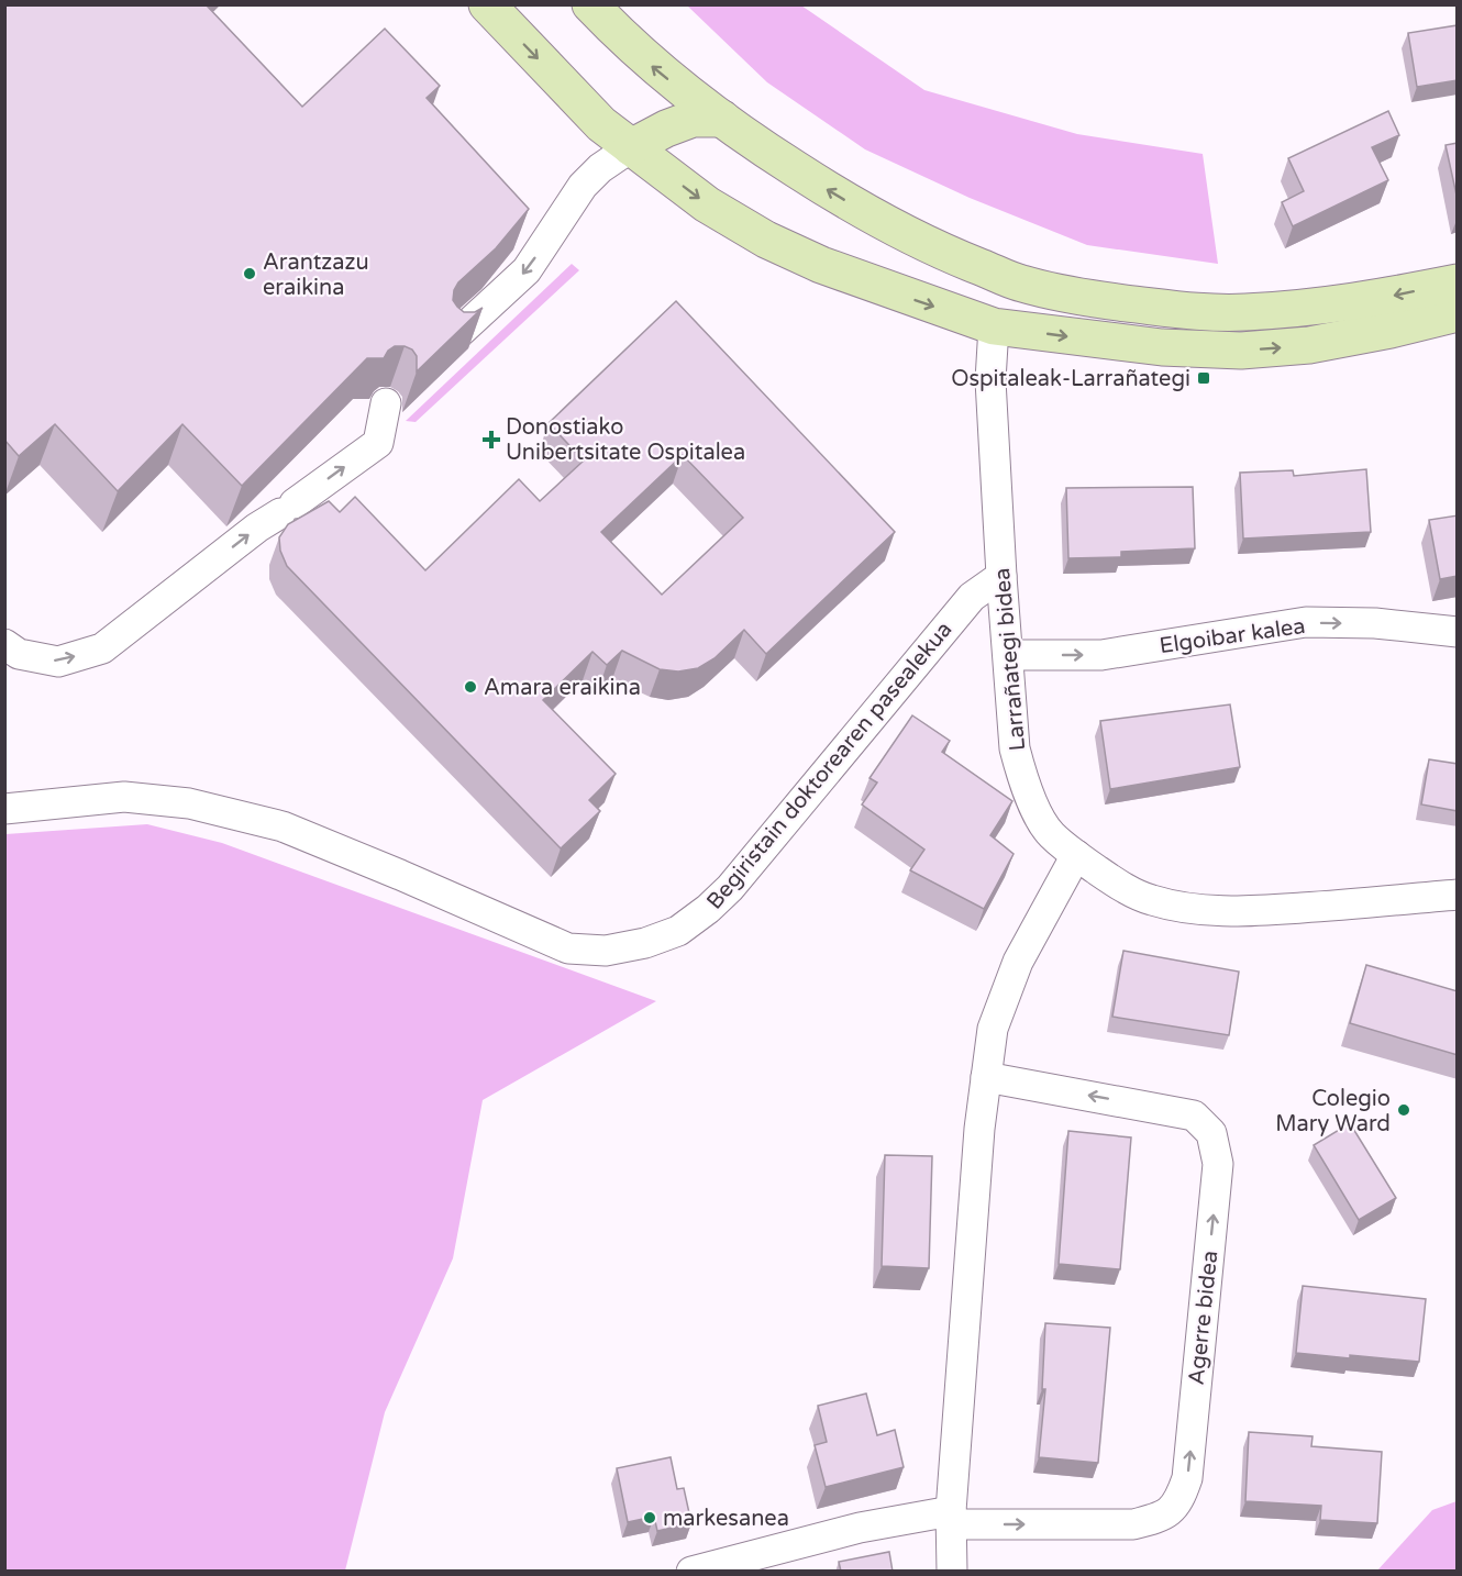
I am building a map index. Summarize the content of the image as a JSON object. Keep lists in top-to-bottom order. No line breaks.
{"streets":{"street":["Elgoibar kalea","Larrañategi bidea","Begiristain doktorearen pasealekua","Agerre bidea"]},"crossings":[["Elgoibar kalea","Larrañategi bidea"],["Larrañategi bidea","Begiristain doktorearen pasealekua"]],"one_way":["Elgoibar kalea"],"places":{"other":["Arantzazu eraikina","Amara eraikina","Colegio Mary Ward","markesanea"],"transit":["Ospitaleak-Larrañategi"],"health":["Donostiako Unibertsitate Ospitalea"]}}
